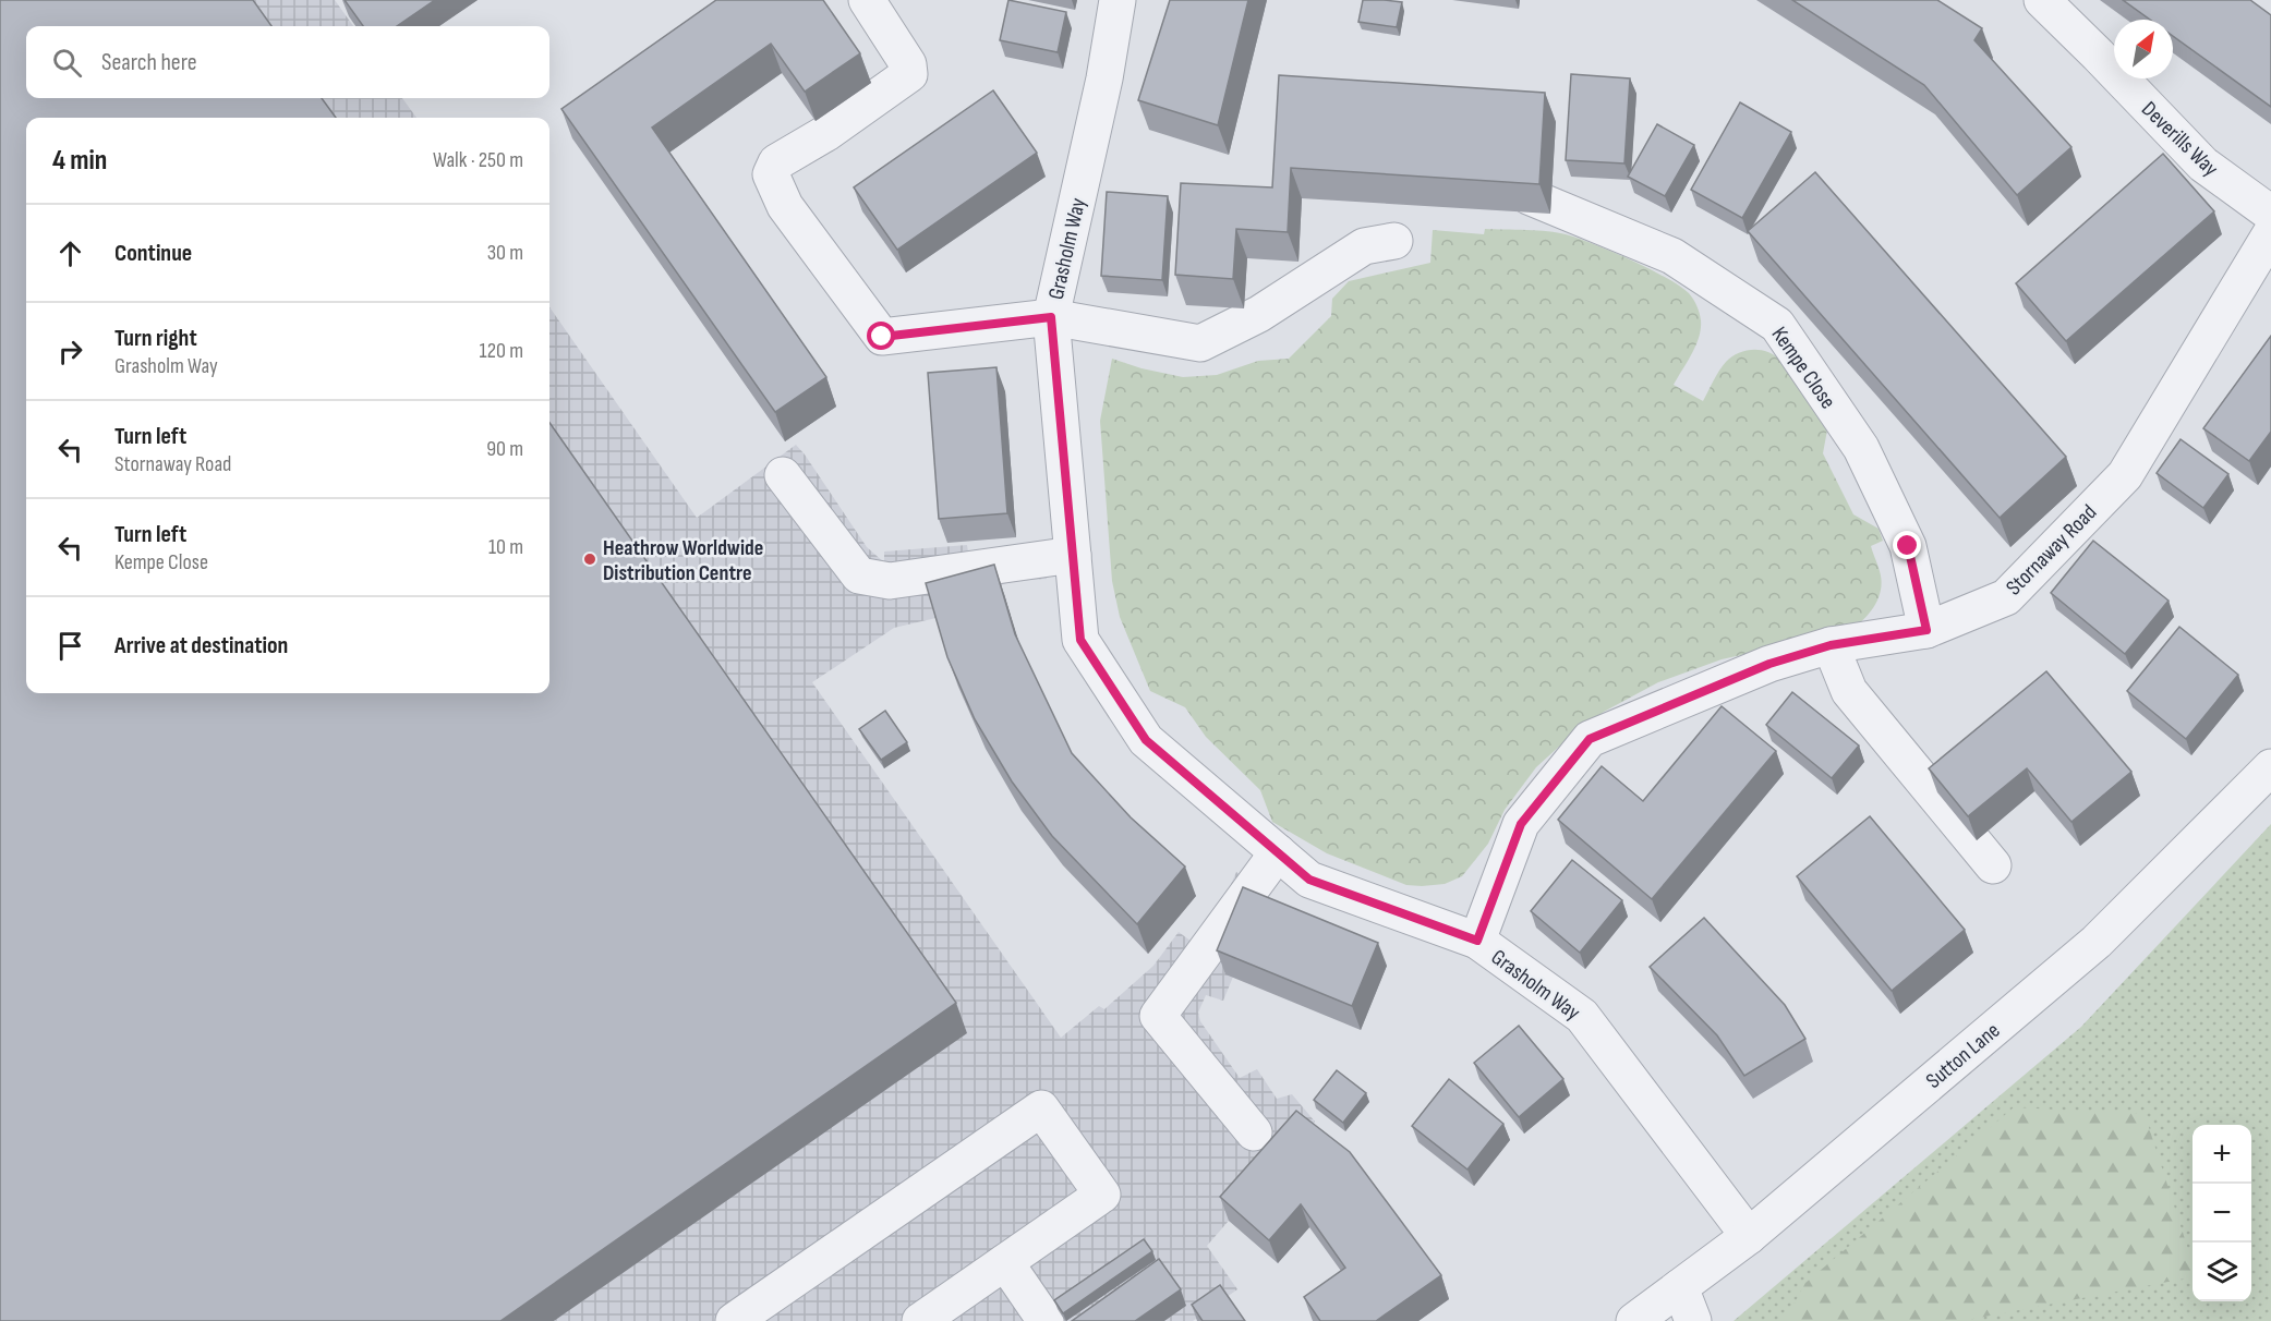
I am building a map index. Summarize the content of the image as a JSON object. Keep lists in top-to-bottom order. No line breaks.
{"streets":{"street":["Deverills Way","Grasholm Way","Kempe Close","Stornaway Road","Sutton Lane"]},"crossings":[["Grasholm Way","Stornaway Road"],["Grasholm Way","Sutton Lane"],["Kempe Close","Stornaway Road"]],"places":["Heathrow Worldwide Distribution Centre"],"north":"top right","page":{"search":"Search here","heading":["4 min","Walk · 250 m"],"list":[["Continue","30 m"],["Turn right","Grasholm Way","120 m"],["Turn left","Stornaway Road","90 m"],["Turn left","Kempe Close","10 m"],"Arrive at destination"],"map_buttons":["+","−"]}}
